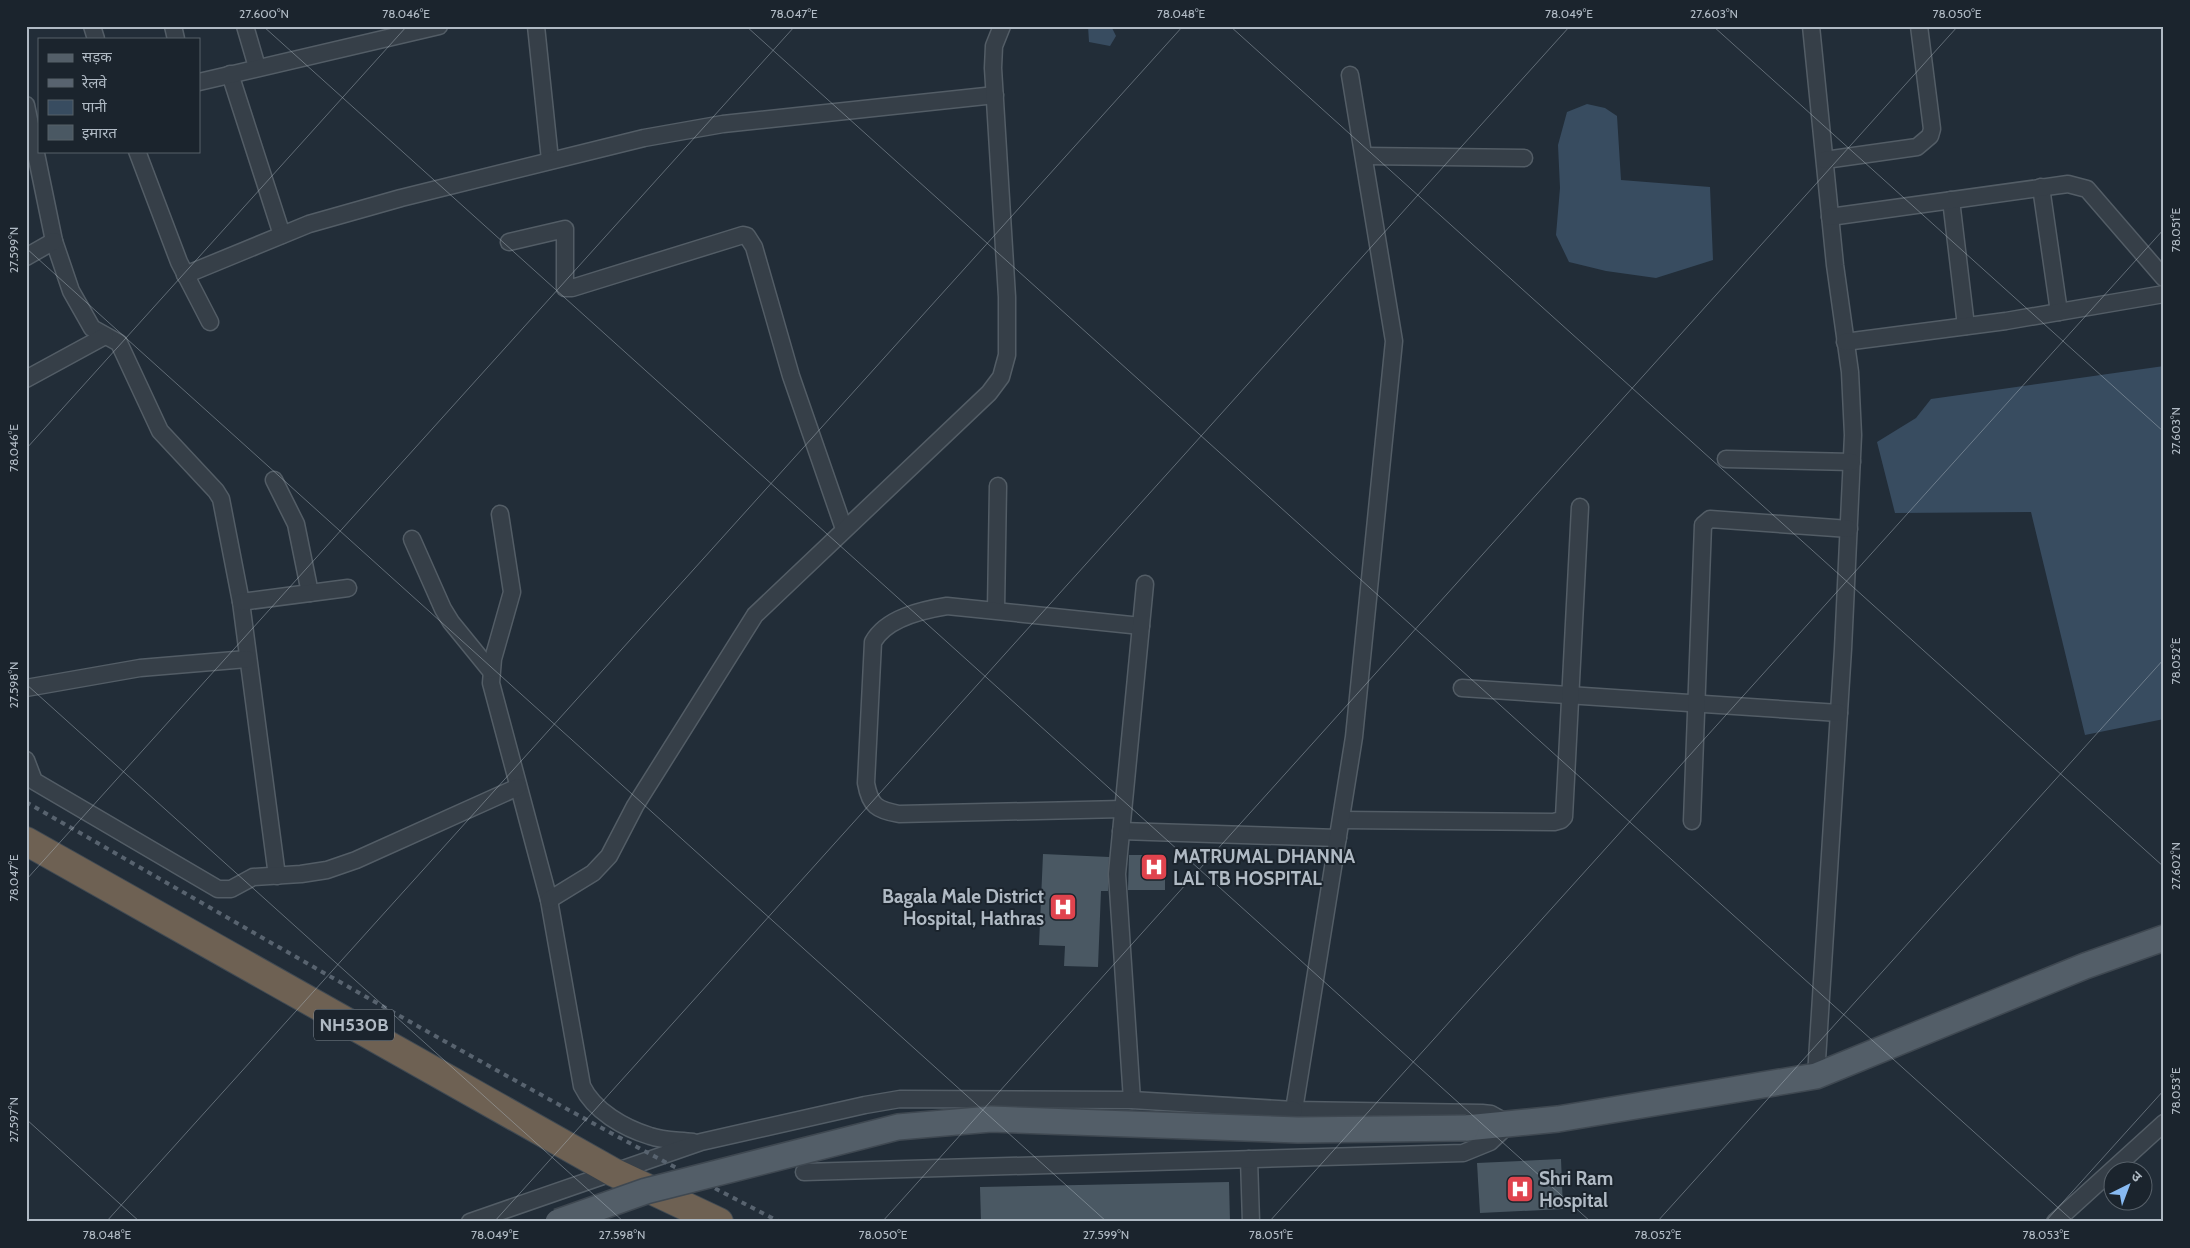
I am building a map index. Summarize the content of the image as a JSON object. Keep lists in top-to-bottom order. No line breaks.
{"streets":{"highway":["NH530B"]},"places":{"hospital":["MATRUMAL DHANNA LAL TB HOSPITAL","Bagala Male District Hospital, Hathras","Shri Ram Hospital"]},"legend":["सड़क","रेलवे","पानी","इमारत"],"north":"top right","coordinates":["27.600°N","78.046°E","78.047°E","78.048°E","78.049°E","27.603°N","78.050°E","78.051°E","27.599°N","78.052°E","27.598°N","27.602°N","78.053°E","27.597°N"]}
